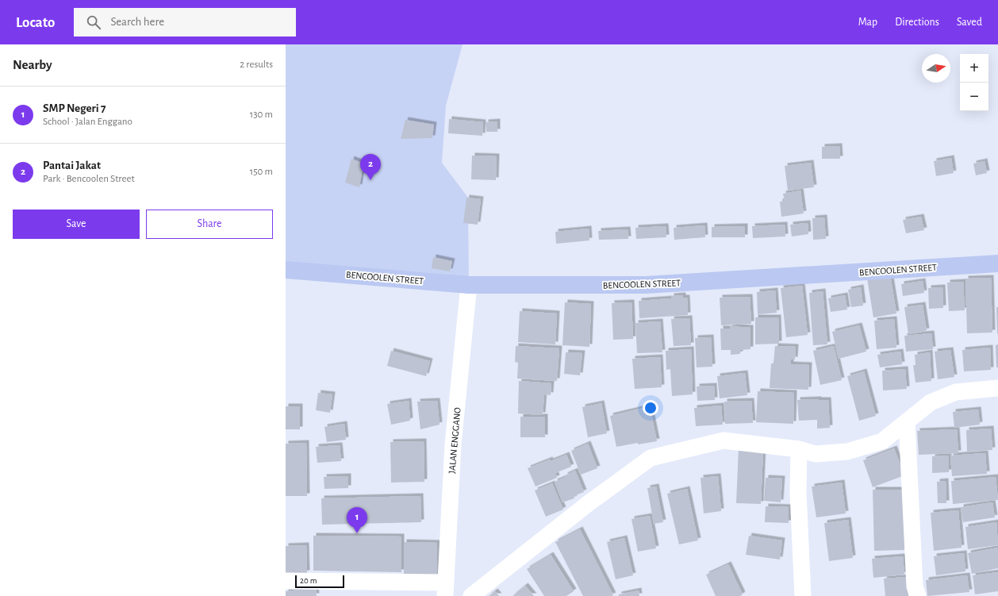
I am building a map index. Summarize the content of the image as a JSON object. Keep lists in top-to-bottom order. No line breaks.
{"streets":{"main road":["BENCOOLEN STREET"],"street":["JALAN ENGGANO"]},"crossings":[["BENCOOLEN STREET","JALAN ENGGANO"]],"scale_bar":"20 m","north":"right","page":{"header":"Locato","search":"Search here","nav":["Map","Directions","Saved"],"heading":["Nearby","2 results"],"map_buttons":["+","−"],"list":[{"mark":"1","name":"SMP Negeri 7","note":"School · Jalan Enggano","value":"130 m"},{"mark":"2","name":"Pantai Jakat","note":"Park · Bencoolen Street","value":"150 m"}],"pins":["2","1"],"buttons":["Save","Share"],"scale":"20 m"}}
